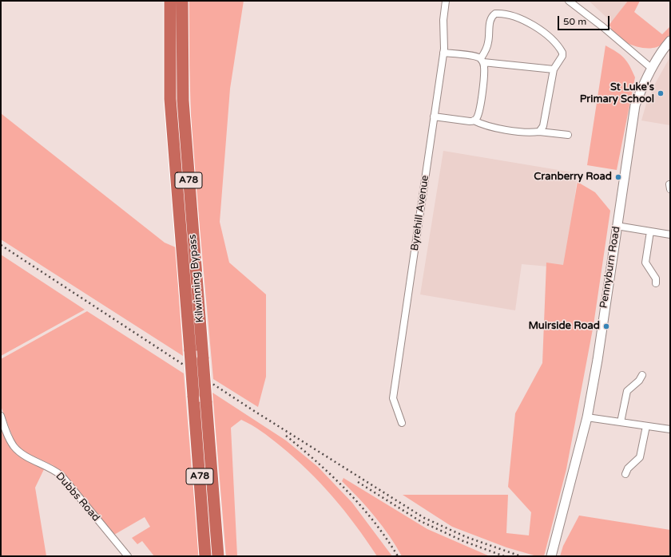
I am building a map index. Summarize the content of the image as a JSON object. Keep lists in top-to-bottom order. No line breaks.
{"streets":{"highway":["A78","Kilwinning Bypass"],"street":["Byrehill Avenue","Pennyburn Road","Dubbs Road"]},"places":["St Luke's Primary School","Cranberry Road","Muirside Road"],"scale_bar":"50 m"}
